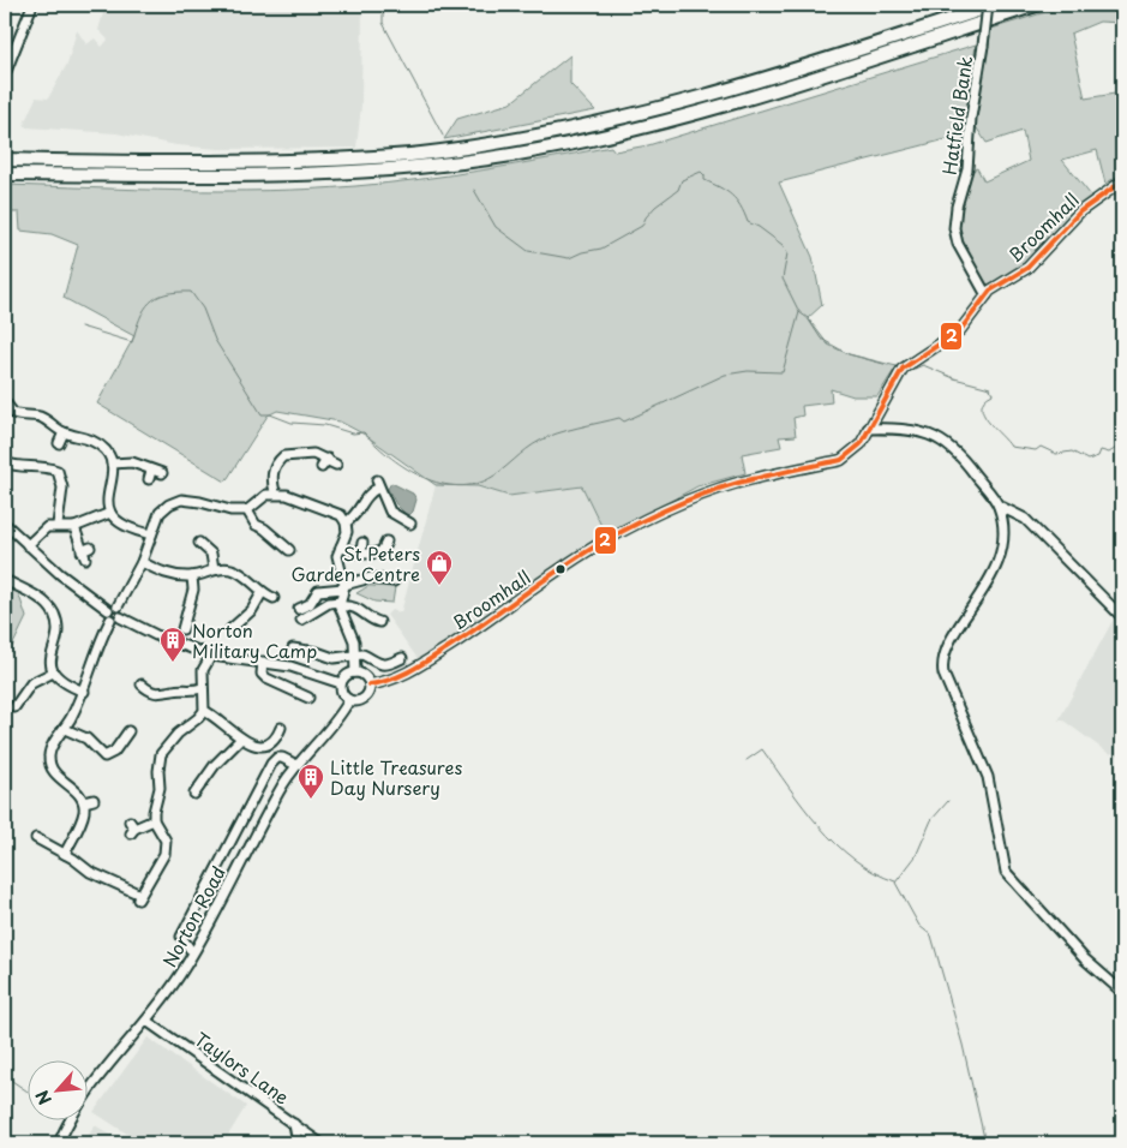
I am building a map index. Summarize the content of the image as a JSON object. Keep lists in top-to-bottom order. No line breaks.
{"streets":{"street":["Hatfield Bank","Broomhall","Norton Road","Taylors Lane"]},"crossings":[["Hatfield Bank","Broomhall"],["Broomhall","Norton Road"],["Norton Road","Taylors Lane"]],"places":{"shop":["St Peters Garden Centre"],"building":["Norton Military Camp","Little Treasures Day Nursery"]},"lines":["transit line 2"],"north":"bottom left"}
